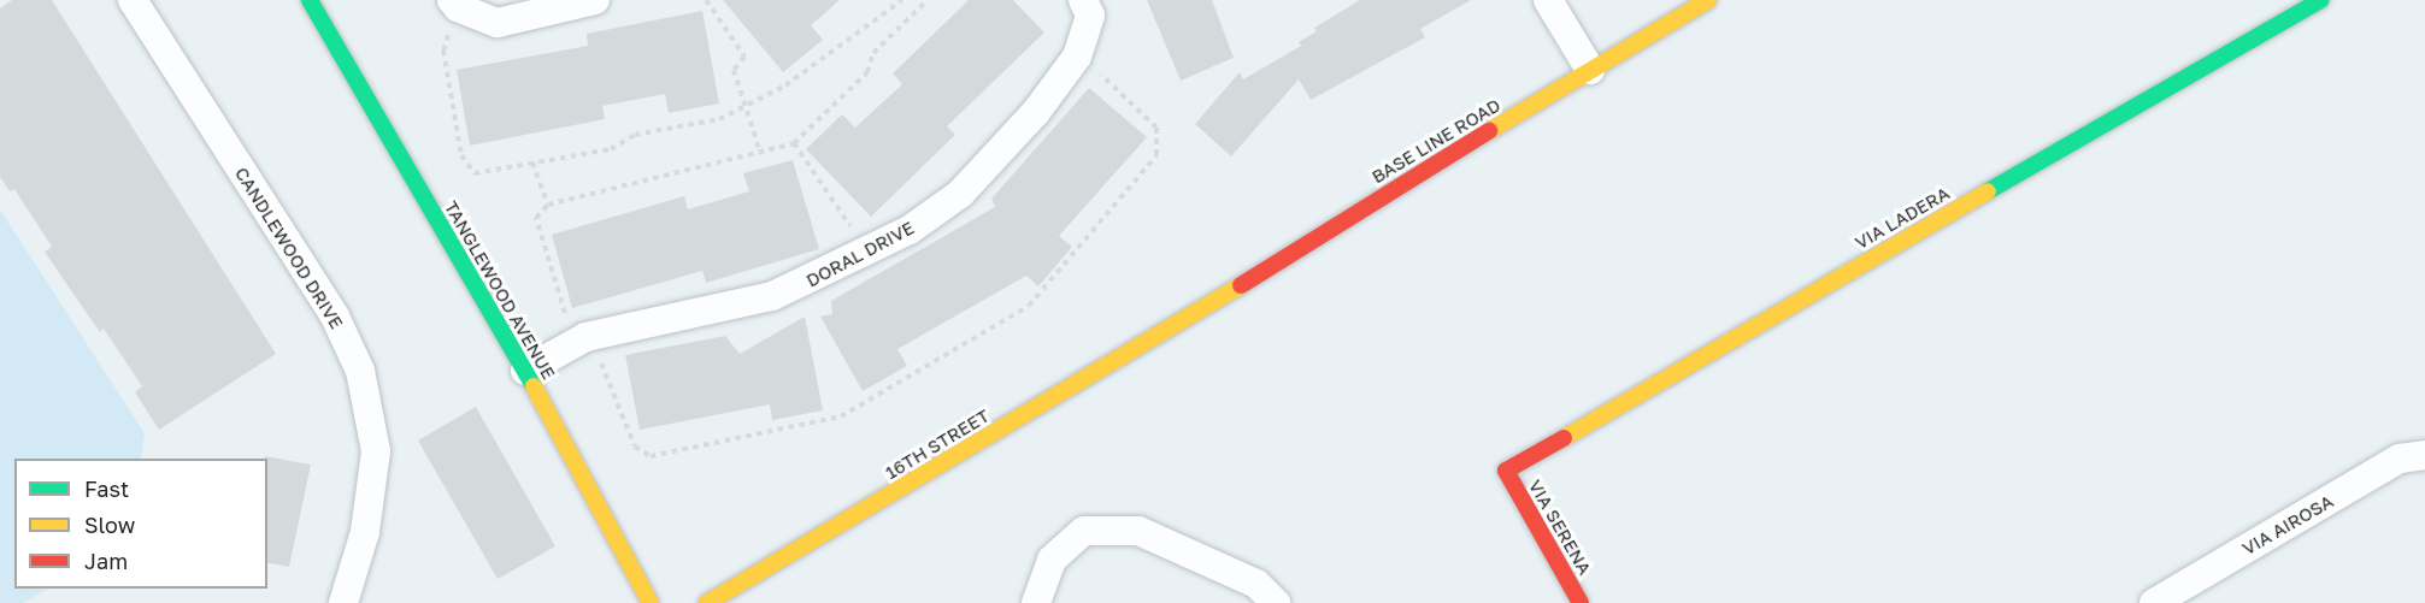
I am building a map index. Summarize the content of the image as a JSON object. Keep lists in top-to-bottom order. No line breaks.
{"streets":{"street":["BASE LINE ROAD","VIA LADERA","CANDLEWOOD DRIVE","DORAL DRIVE","TANGLEWOOD AVENUE","16TH STREET","VIA AIROSA","VIA SERENA"]},"crossings":[["BASE LINE ROAD","16TH STREET"],["VIA LADERA","VIA SERENA"],["DORAL DRIVE","TANGLEWOOD AVENUE"]],"legend":["Fast","Slow","Jam"]}
